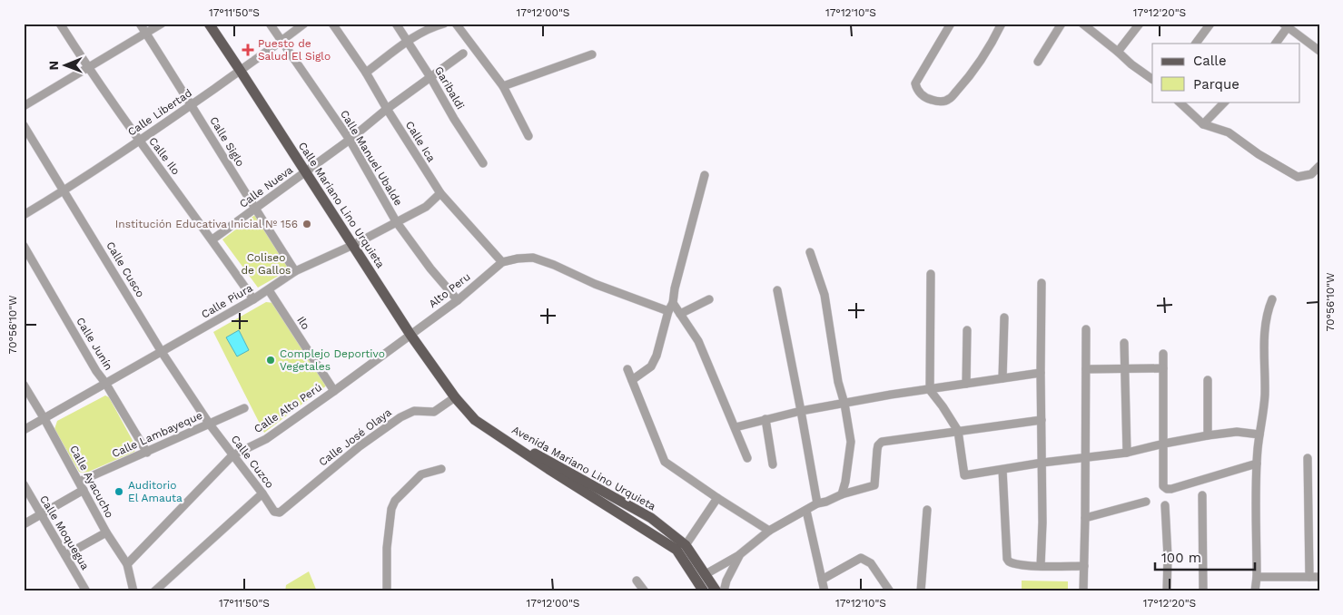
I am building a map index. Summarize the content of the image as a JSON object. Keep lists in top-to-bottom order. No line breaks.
{"streets":{"main road":["Calle Mariano Lino Urquieta","Avenida Mariano Lino Urquieta"],"street":["Garibaldi","Calle Libertad","Calle Siglo","Calle Ica","Calle Ilo","Calle Manuel Ubalde","Calle Nueva","Calle Cusco","Alto Peru","Calle Piura","Ilo","Calle Junín","Calle Alto Perú","Calle Lambayeque","Calle José Olaya","Calle Cuzco","Calle Ayacucho","Calle Moquegua"]},"crossings":[["Garibaldi","Calle Nueva"],["Calle Libertad","Calle Siglo"],["Calle Libertad","Calle Ilo"],["Calle Libertad","Calle Manuel Ubalde"],["Calle Libertad","Calle Mariano Lino Urquieta"],["Calle Libertad","Calle Cusco"],["Calle Siglo","Calle Nueva"],["Calle Siglo","Calle Piura"],["Calle Ica","Calle Nueva"],["Calle Ica","Alto Peru"],["Calle Ica","Calle Piura"],["Calle Ilo","Calle Nueva"],["Calle Ilo","Calle Piura"],["Calle Manuel Ubalde","Calle Nueva"],["Calle Manuel Ubalde","Alto Peru"],["Calle Manuel Ubalde","Calle Piura"],["Calle Nueva","Calle Mariano Lino Urquieta"],["Calle Mariano Lino Urquieta","Alto Peru"],["Calle Mariano Lino Urquieta","Calle Piura"],["Calle Mariano Lino Urquieta","Calle Alto Perú"],["Calle Mariano Lino Urquieta","Calle José Olaya"],["Calle Mariano Lino Urquieta","Avenida Mariano Lino Urquieta"],["Calle Cusco","Calle Piura"],["Calle Cusco","Calle Lambayeque"],["Calle Cusco","Calle Cuzco"],["Alto Peru","Calle Alto Perú"],["Calle Piura","Ilo"],["Calle Piura","Calle Junín"],["Calle Piura","Calle Ayacucho"],["Ilo","Calle Alto Perú"],["Calle Junín","Calle Lambayeque"],["Calle Alto Perú","Calle Cuzco"],["Calle Alto Perú","Calle Ayacucho"],["Calle Lambayeque","Calle Cuzco"],["Calle Lambayeque","Calle Ayacucho"],["Calle José Olaya","Calle Cuzco"]],"parks":["Coliseo de Gallos"],"places":{"health":["Puesto de Salud El Siglo"],"other":["Institución Educativa Inicial Nº 156","Complejo Deportivo Vegetales","Auditorio El Amauta"]},"legend":["Calle","Parque"],"scale_bar":"100 m","north":"left","coordinates":["17°11'50\"S","17°12'00\"S","17°12'10\"S","17°12'20\"S","70°56'10\"W"]}
